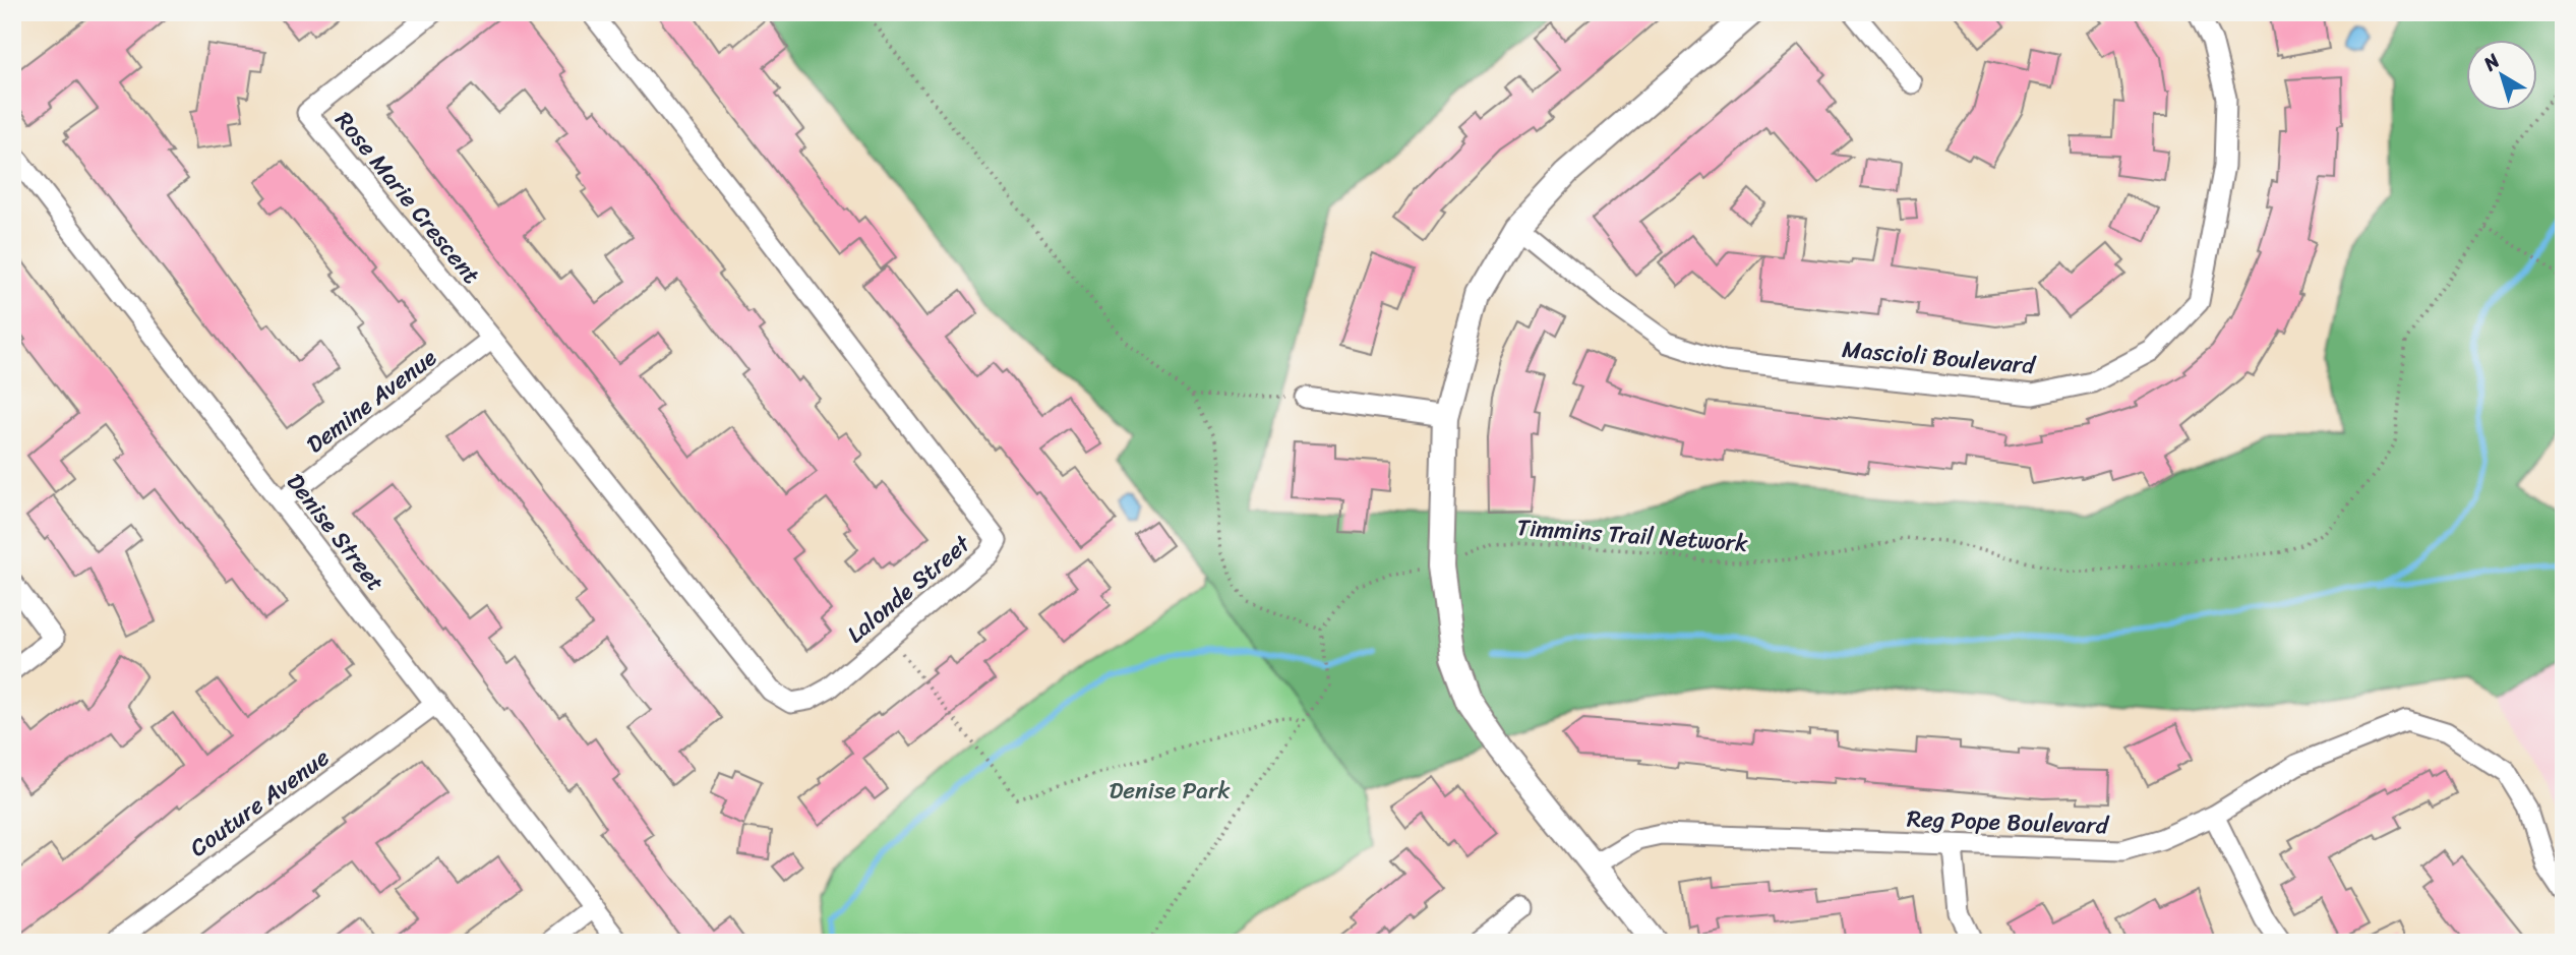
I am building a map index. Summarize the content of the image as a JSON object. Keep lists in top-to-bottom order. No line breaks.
{"streets":{"street":["Rose Marie Crescent","Mascioli Boulevard","Demine Avenue","Denise Street","Lalonde Street","Couture Avenue","Reg Pope Boulevard"],"path":["Timmins Trail Network"]},"crossings":[["Rose Marie Crescent","Demine Avenue"],["Rose Marie Crescent","Lalonde Street"],["Demine Avenue","Denise Street"],["Demine Avenue","Lalonde Street"],["Denise Street","Couture Avenue"]],"parks":["Denise Park"],"north":"top left"}
